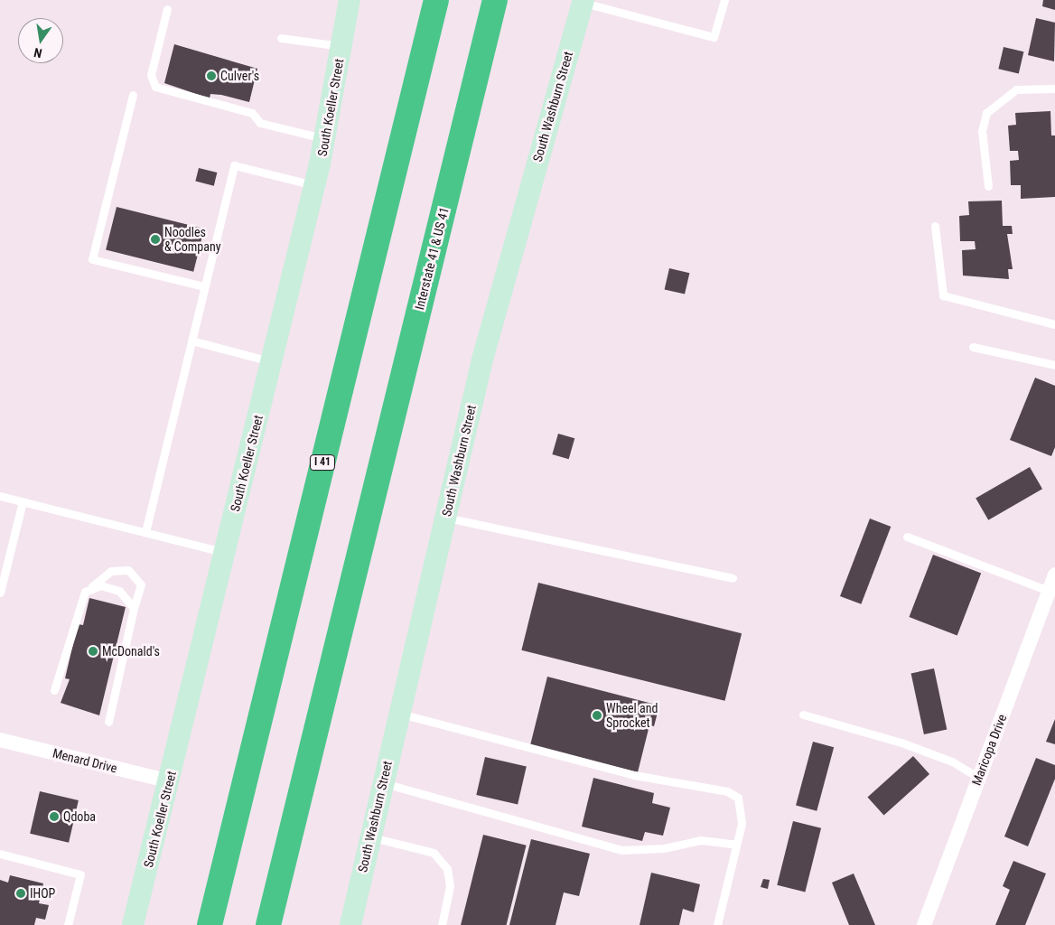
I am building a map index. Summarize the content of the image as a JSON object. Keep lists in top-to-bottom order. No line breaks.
{"streets":{"highway":["Interstate 41 & US 41","I 41"],"street":["South Washburn Street","South Koeller Street","Maricopa Drive","Menard Drive"]},"crossings":[["South Koeller Street","Menard Drive"]],"places":["Culver's","Noodles & Company","McDonald's","Wheel and Sprocket","Qdoba","IHOP"],"north":"bottom"}
